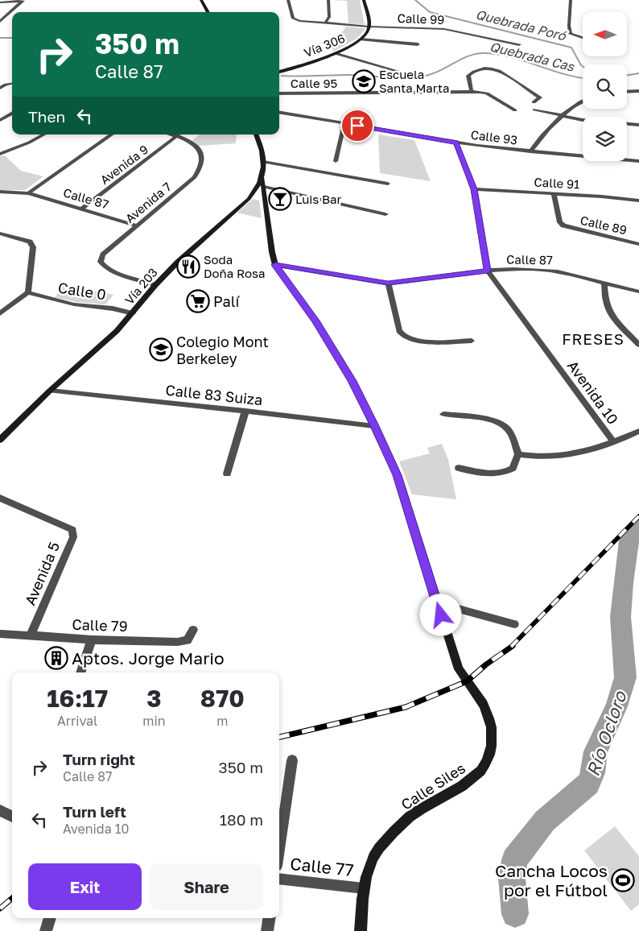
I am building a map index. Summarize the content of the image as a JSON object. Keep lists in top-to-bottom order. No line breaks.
{"streets":{"street":["Calle 99","Vía 306","Calle 95","Calle 93","Avenida 9","Calle 91","Calle 87","Avenida 7","Calle 89","Vía 203","Calle 0","Avenida 10","Calle 83 Suiza","Avenida 5","Calle 79","Calle Siles","Calle 77"]},"crossings":[["Calle 99","Vía 306"],["Calle 93","Avenida 10"],["Avenida 9","Calle 87"],["Avenida 9","Avenida 7"],["Calle 91","Calle 89"],["Calle 91","Avenida 10"],["Calle 87","Avenida 7"],["Calle 87","Avenida 10"],["Calle 87","Calle Siles"],["Avenida 7","Vía 203"],["Vía 203","Calle 0"],["Vía 203","Calle 83 Suiza"],["Vía 203","Calle Siles"],["Calle 83 Suiza","Calle Siles"],["Avenida 5","Calle 79"],["Calle Siles","Calle 77"]],"districts":["FRESES"],"water":["Quebrada Poró","Quebrada Cas","Río Ocloro"],"places":{"school or university":["Escuela Santa Marta","Colegio Mont Berkeley"],"bar":["Luis Bar"],"restaurant":["Soda Doña Rosa"],"supermarket":["Palí"],"building":["Aptos. Jorge Mario"],"sports":["Cancha Locos por el Fútbol"]},"north":"left","page":{"turn":["350 m","Calle 87"],"then":"Then","eta":["16:17","Arrival","3","min","870","m"],"list":[{"name":"Turn right","note":"Calle 87","value":"350 m"},{"name":"Turn left","note":"Avenida 10","value":"180 m"}],"buttons":["Exit","Share"]}}
